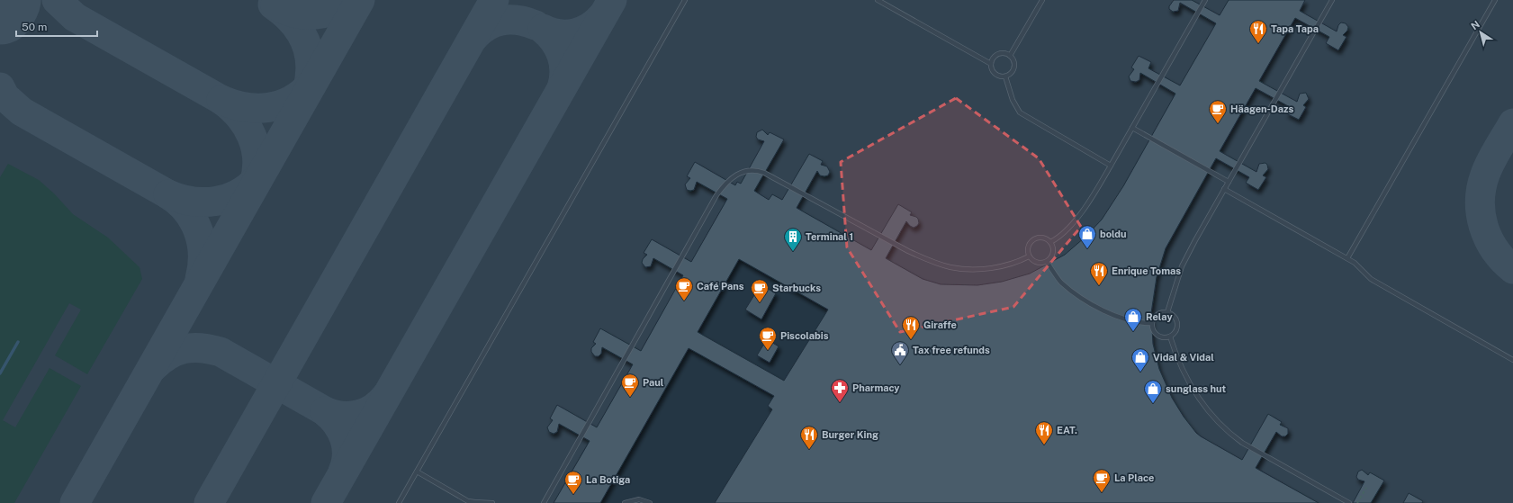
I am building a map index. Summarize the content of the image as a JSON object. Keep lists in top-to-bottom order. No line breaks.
{"places":{"restaurant":["Tapa Tapa","Enrique Tomas","Giraffe","EAT.","Burger King"],"cafe":["Häagen-Dazs","Café Pans","Starbucks","Piscolabis","Paul","La Place","La Botiga"],"shop":["boldu","Relay","Vidal & Vidal","sunglass hut"],"building":["Terminal 1"],"public building":["Tax free refunds"],"pharmacy":["Pharmacy"]},"scale_bar":"50 m","north":"top left"}
